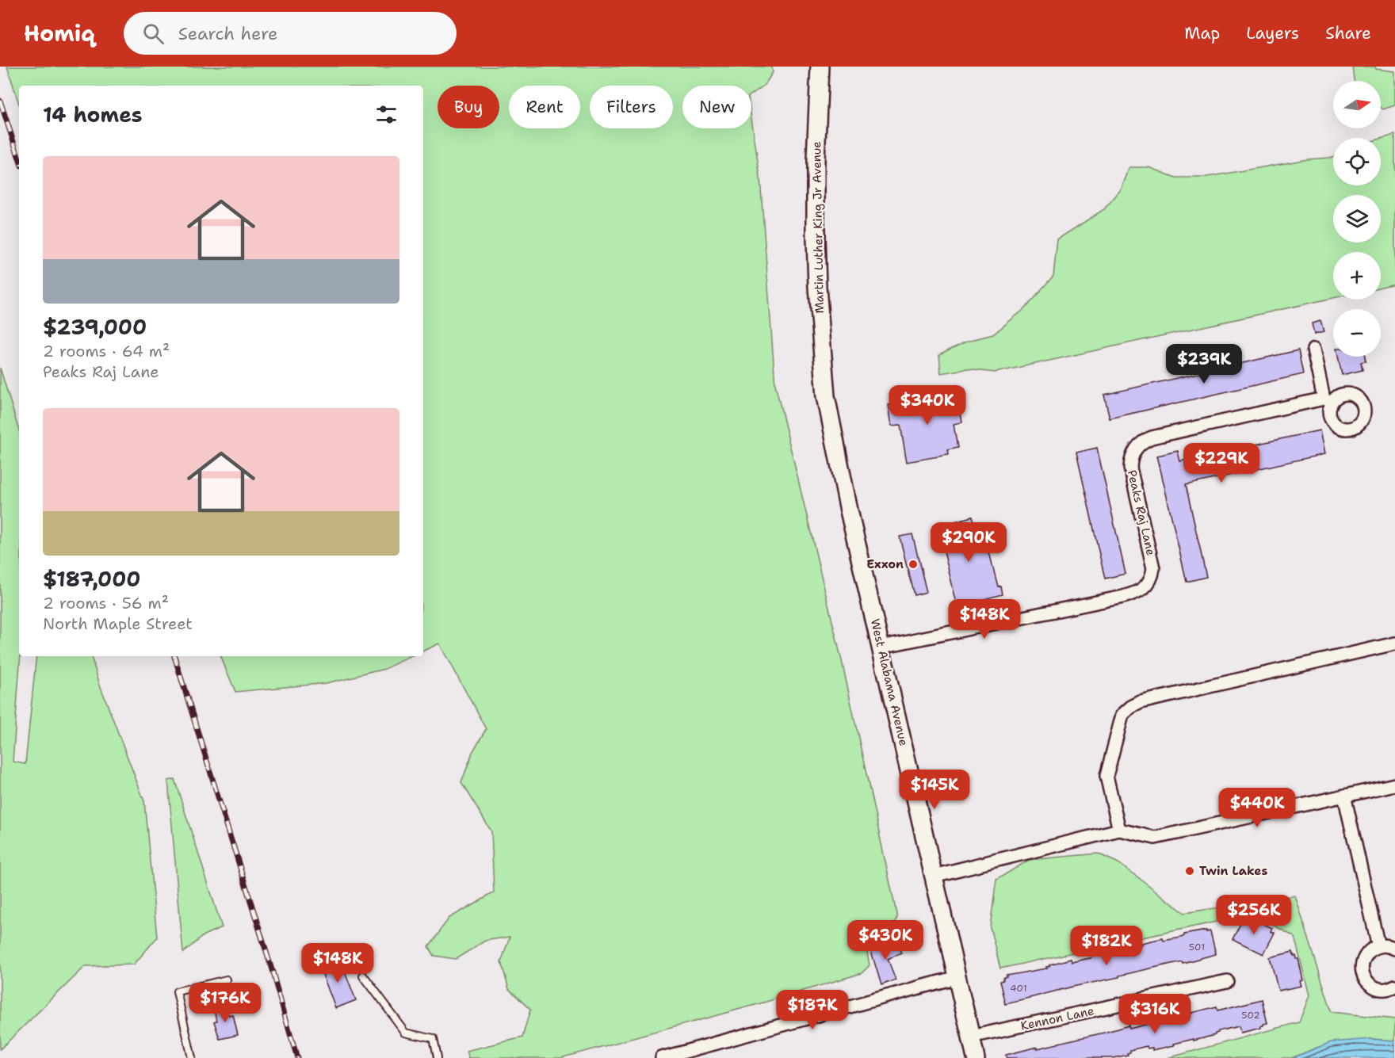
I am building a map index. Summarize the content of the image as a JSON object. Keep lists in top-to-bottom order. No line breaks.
{"streets":{"main road":["Martin Luther King Jr Avenue","West Alabama Avenue"],"street":["Peaks Raj Lane","Kennon Lane"]},"crossings":[["Martin Luther King Jr Avenue","West Alabama Avenue"],["Peaks Raj Lane","West Alabama Avenue"],["West Alabama Avenue","Kennon Lane"]],"places":["Exxon","Twin Lakes"],"house_numbers":["501","401","502"],"north":"right","page":{"header":"Homiq","search":"Search here","nav":["Map","Layers","Share"],"map_buttons":["+","−"],"chip":["Buy","Rent","Filters","New"],"heading":"14 homes","list":[{"name":"$239,000","note":"2 rooms · 64 m² · Peaks Raj Lane"},{"name":"$187,000","note":"2 rooms · 56 m² · North Maple Street"}],"price":["$239K","$340K","$229K","$290K","$148K","$145K","$440K","$256K","$430K","$182K","$148K","$176K","$187K","$316K"]}}
